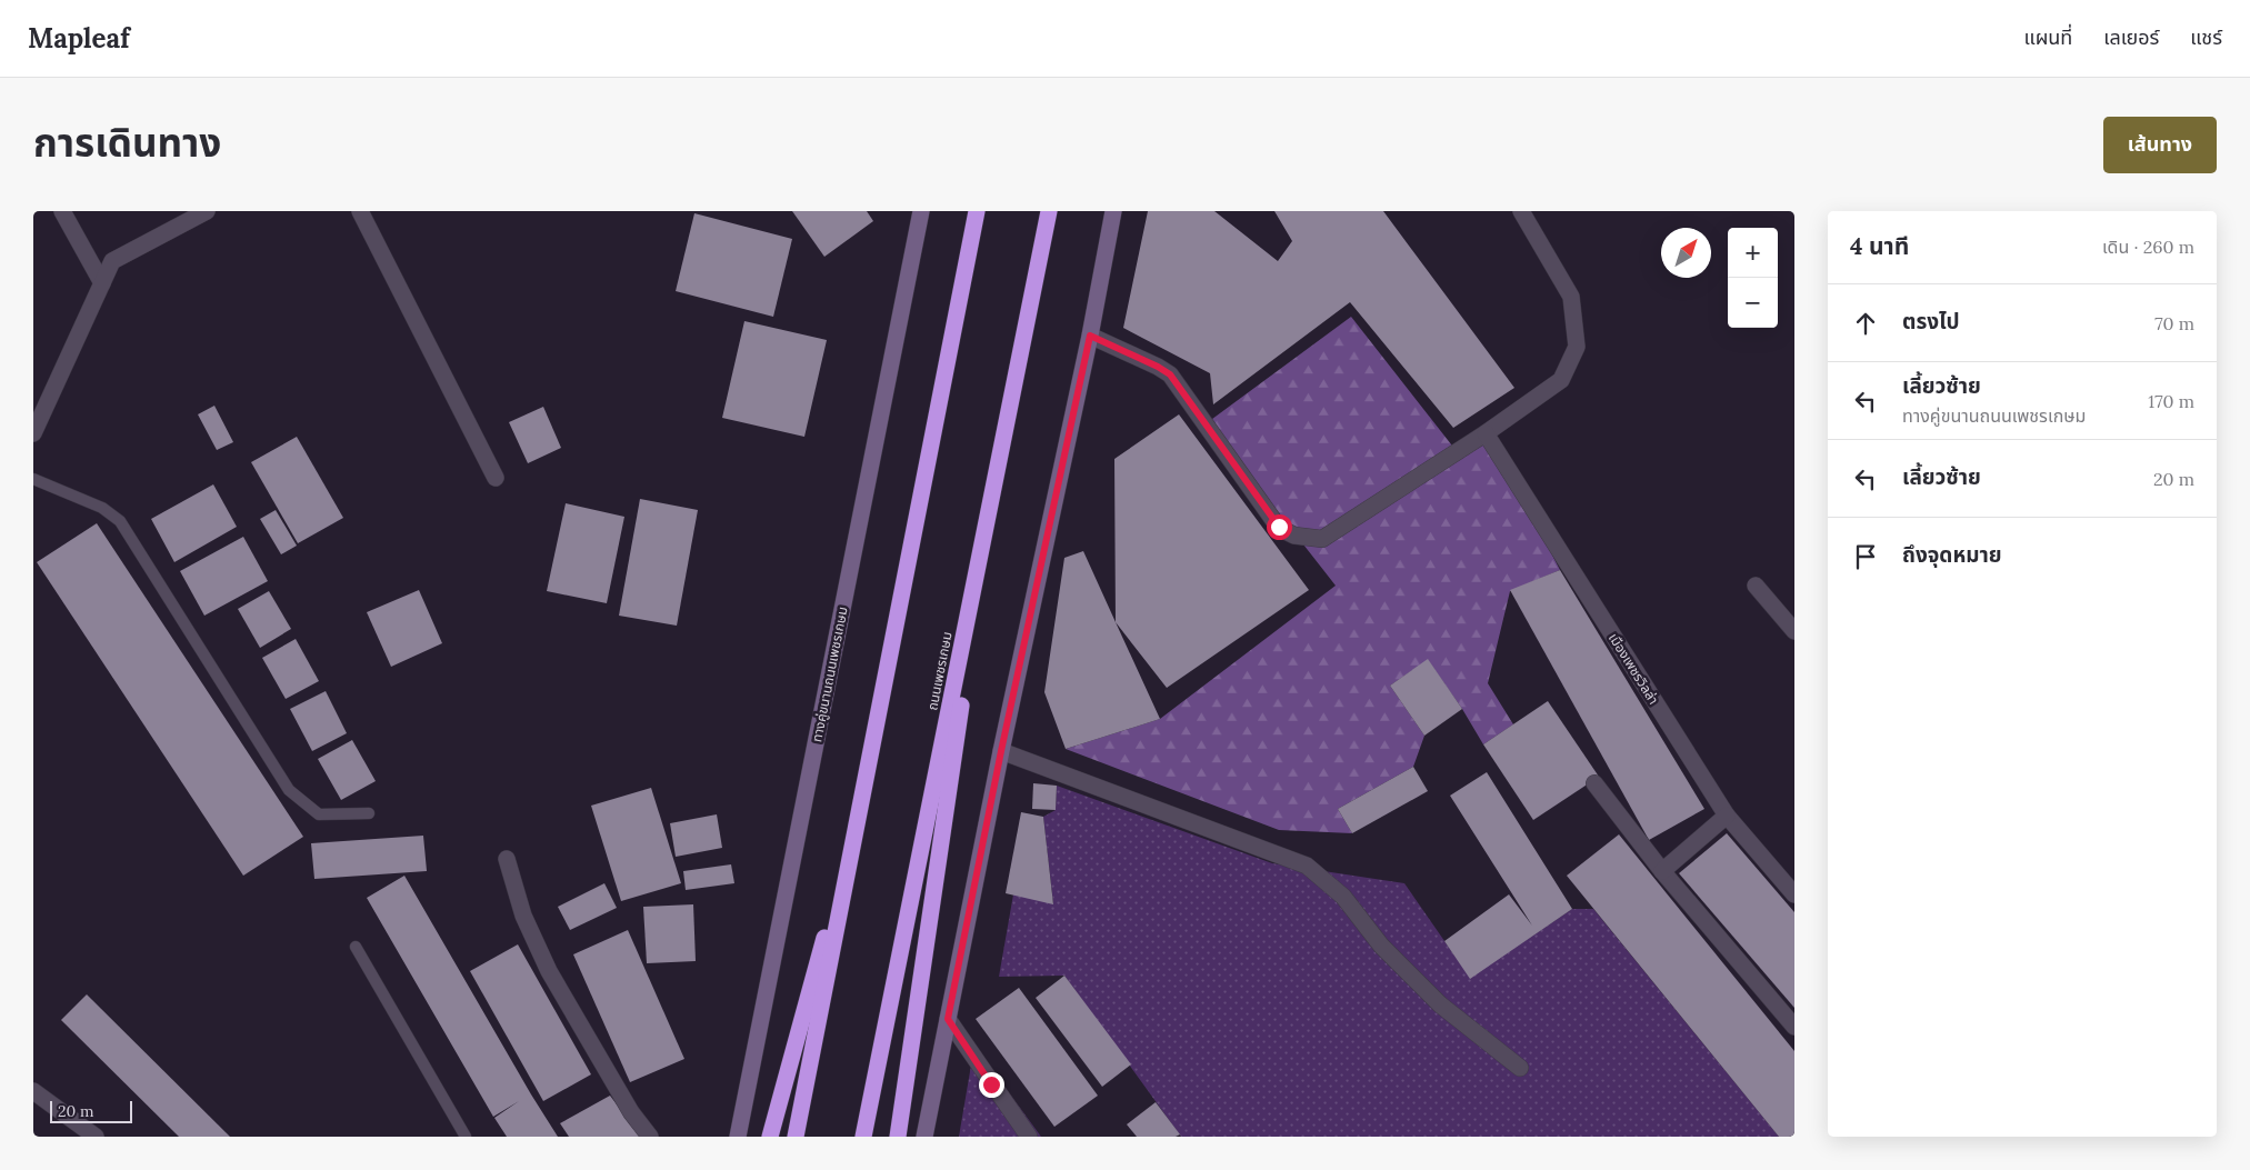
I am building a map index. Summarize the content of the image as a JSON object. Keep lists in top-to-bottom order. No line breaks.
{"streets":{"highway":["ถนนเพชรเกษม"],"main road":["ทางคู่ขนานถนนเพชรเกษม"],"street":["เมืองเพชรวิลล่า"]},"scale_bar":"20 m","north":"top right","page":{"header":"Mapleaf","nav":["แผนที่","เลเยอร์","แชร์"],"title":"การเดินทาง","buttons":"เส้นทาง","heading":["4 นาที","เดิน · 260 m"],"map_buttons":["+","−"],"list":[["ตรงไป","70 m"],["เลี้ยวซ้าย","ทางคู่ขนานถนนเพชรเกษม","170 m"],["เลี้ยวซ้าย","20 m"],"ถึงจุดหมาย"],"scale":"20 m"}}
